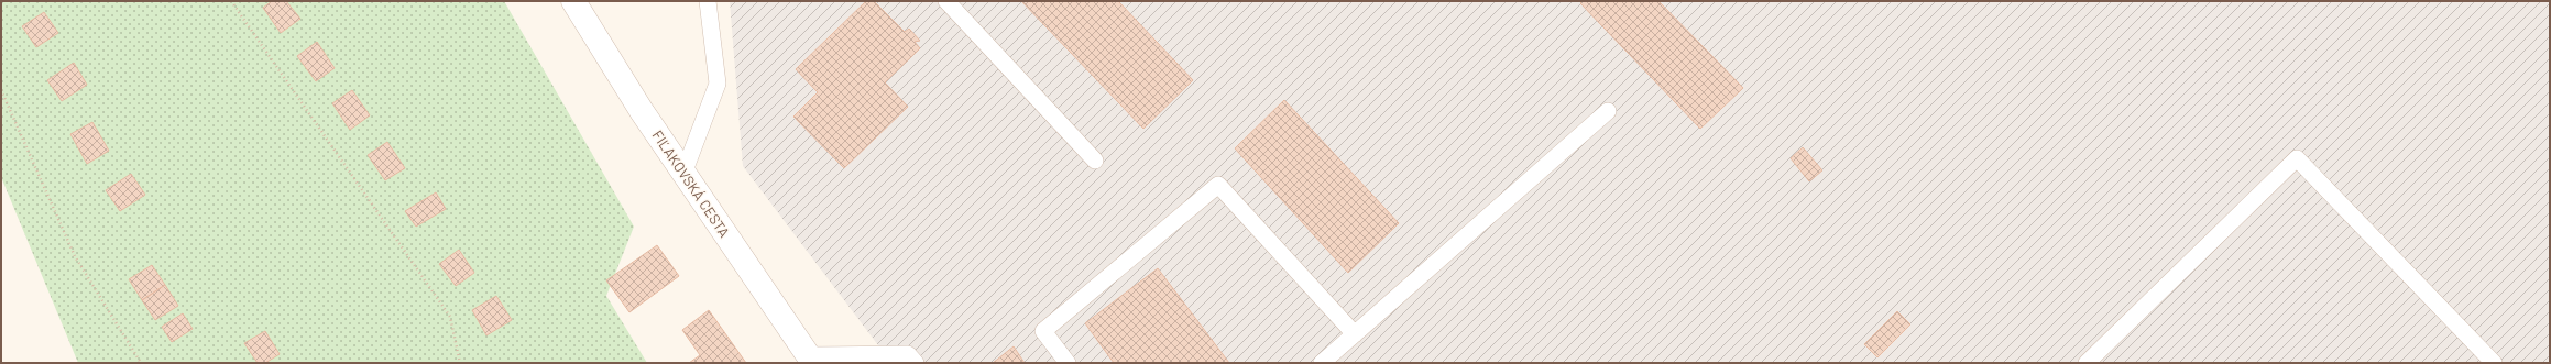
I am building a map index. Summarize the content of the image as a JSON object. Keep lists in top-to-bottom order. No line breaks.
{"streets":{"street":["FIĽAKOVSKÁ CESTA"]}}
